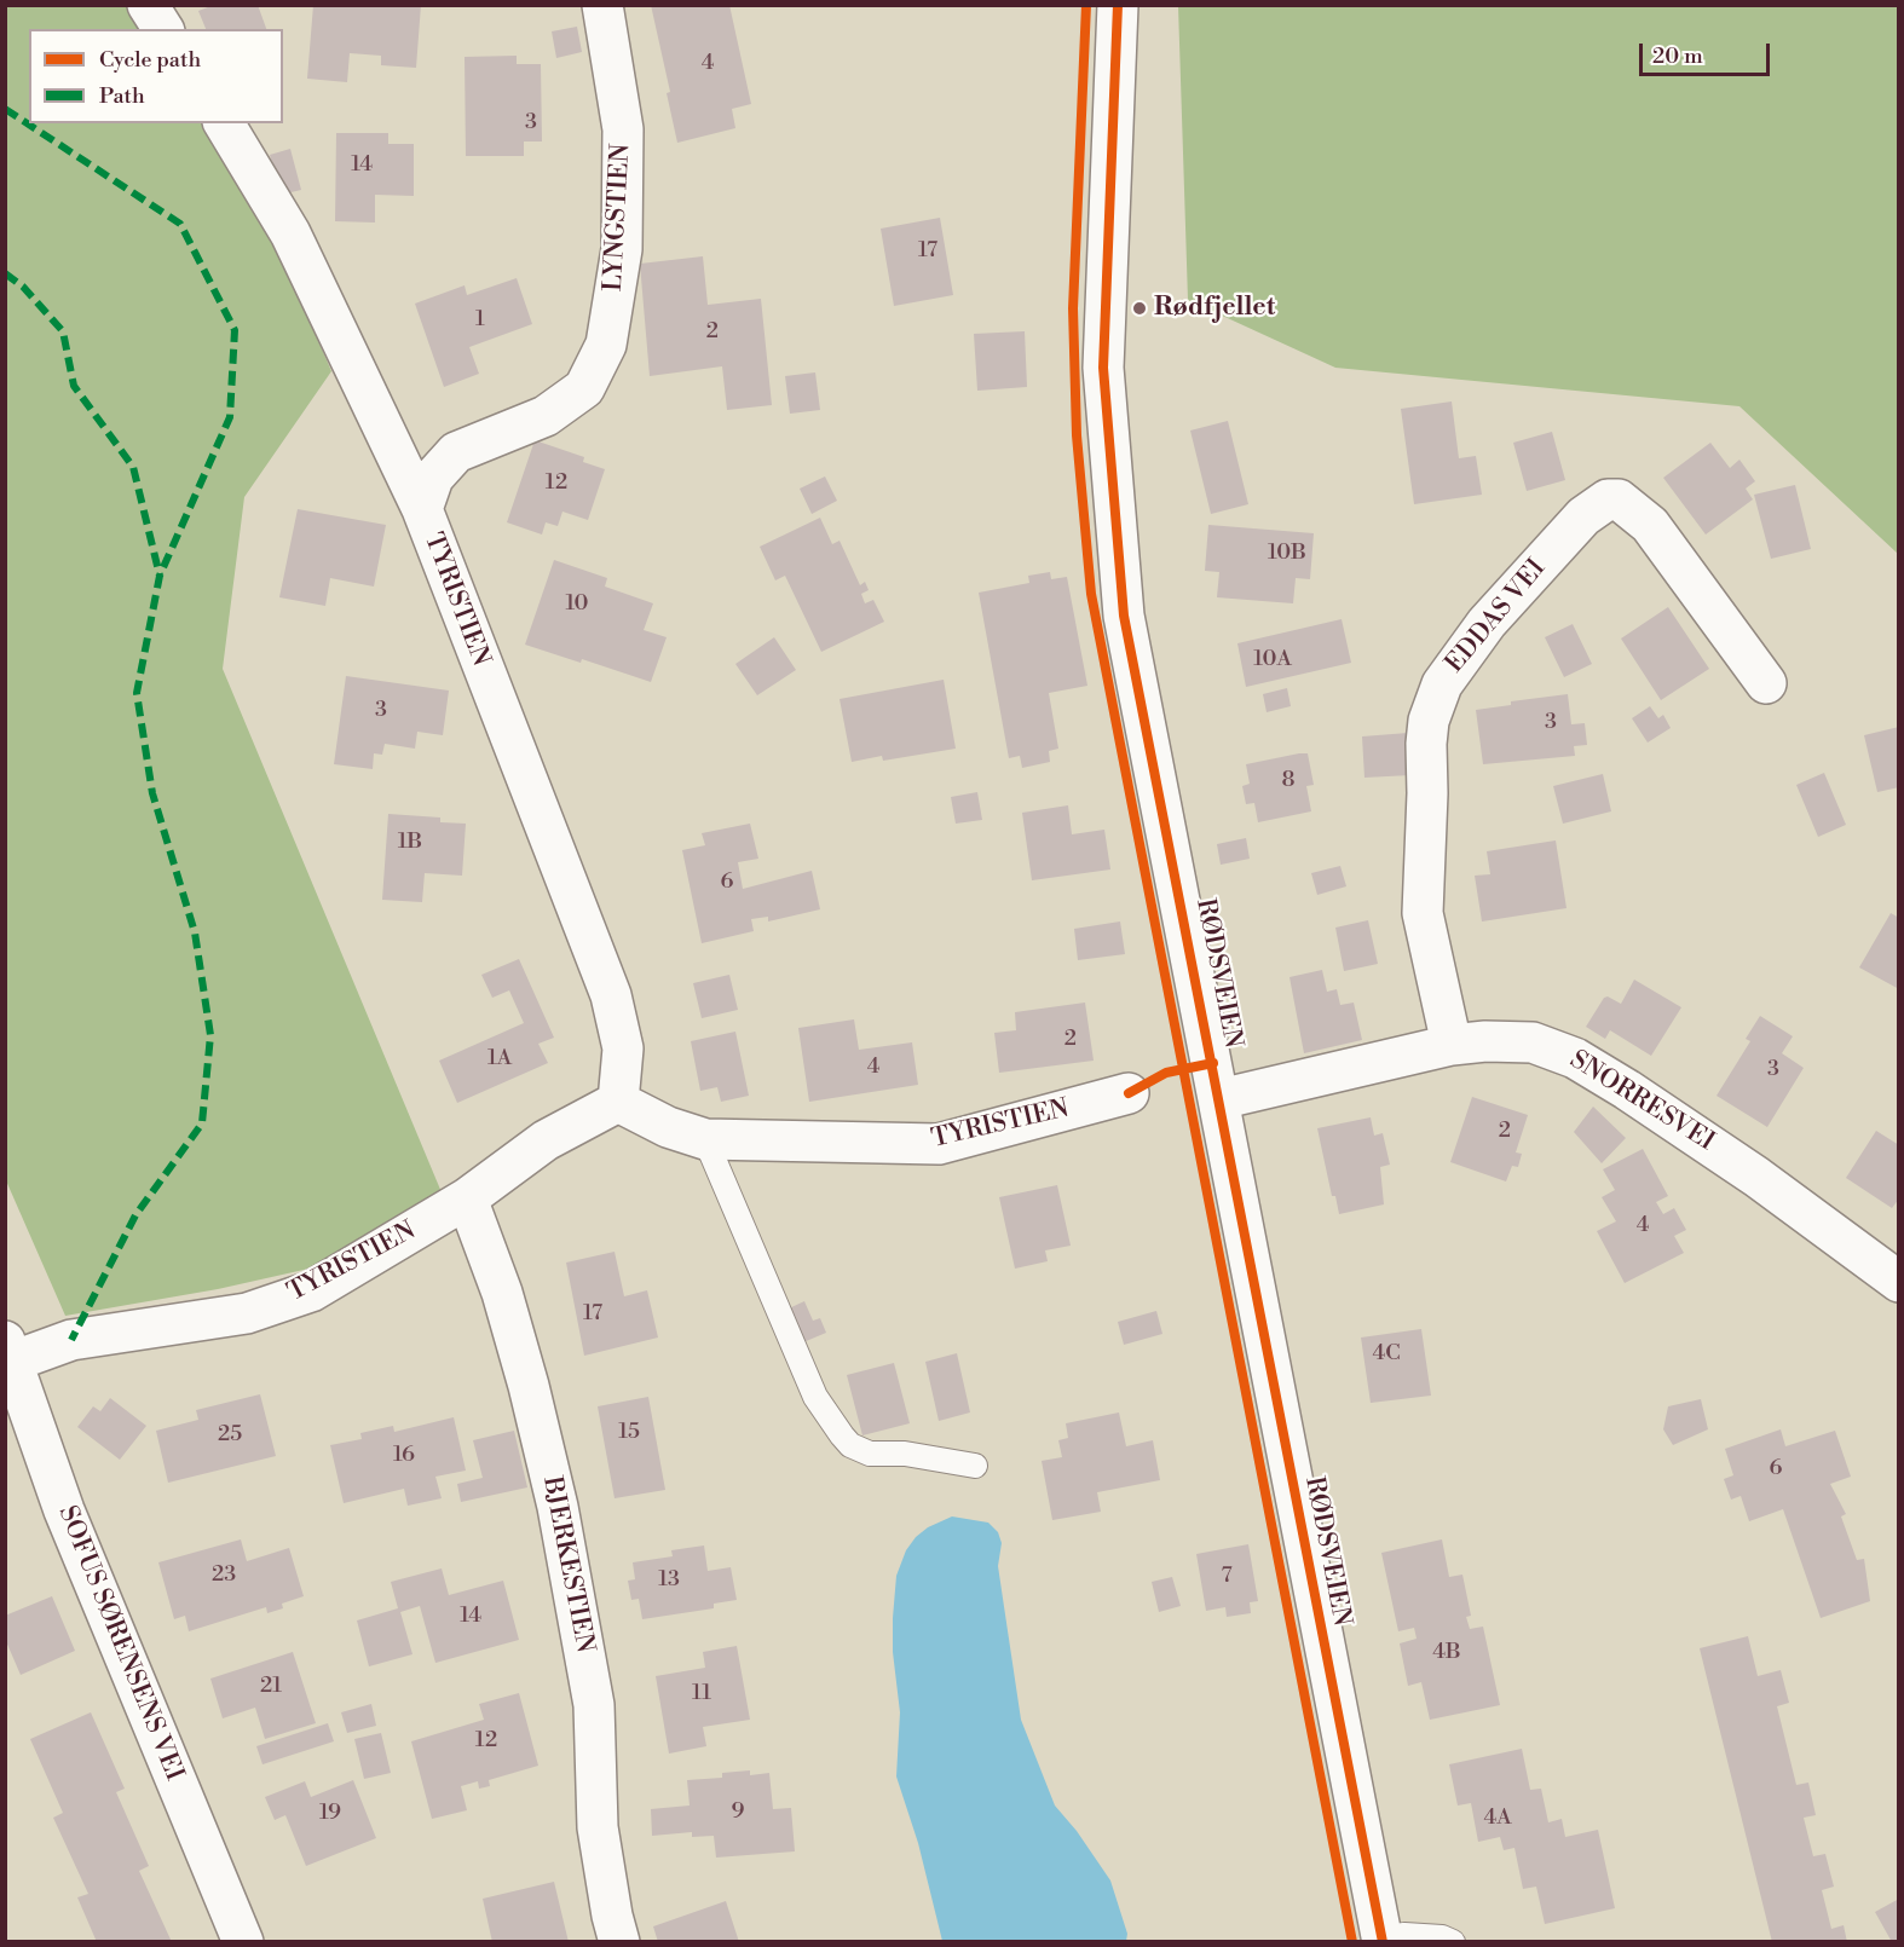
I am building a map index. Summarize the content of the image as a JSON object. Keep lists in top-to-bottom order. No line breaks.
{"streets":{"street":["LYNGSTIEN","TYRISTIEN","EDDAS VEI","RØDSVEIEN","SNORRESVEI","BJERKESTIEN","SOFUS SØRENSENS VEI"]},"crossings":[["LYNGSTIEN","TYRISTIEN"],["TYRISTIEN","BJERKESTIEN"],["TYRISTIEN","SOFUS SØRENSENS VEI"],["EDDAS VEI","SNORRESVEI"],["RØDSVEIEN","SNORRESVEI"]],"places":["Rødfjellet"],"house_numbers":["4","3","14","17","1","2","12","10B","10","10A","3","3","8","1B","6","2","1A","4","3","2","4","17","4C","15","25","16","6","23","7","13","14","4B","21","11","12","9","19","4A"],"legend":["Cycle path","Path"],"scale_bar":"20 m"}
